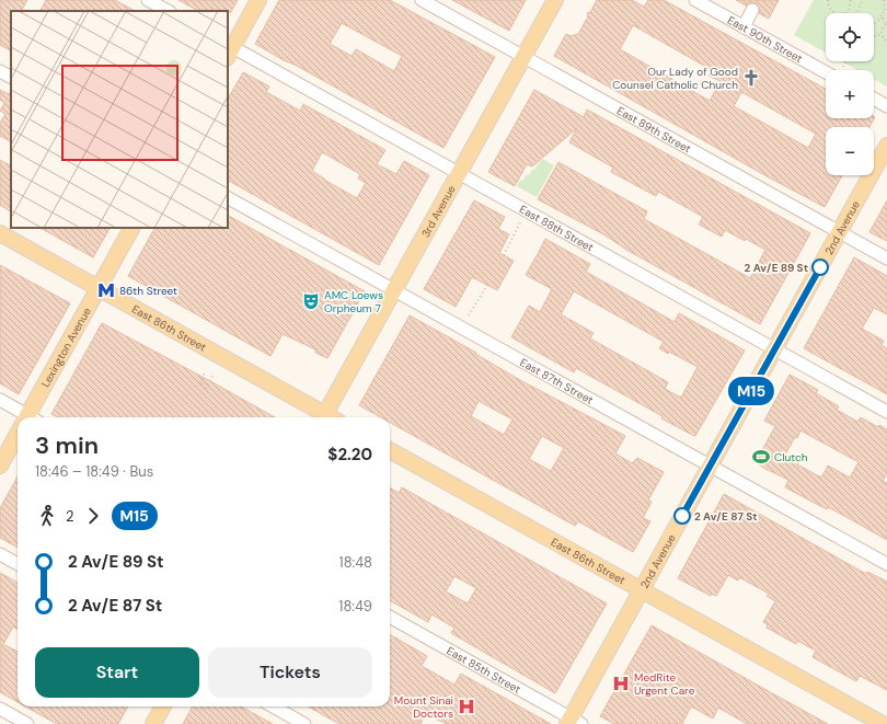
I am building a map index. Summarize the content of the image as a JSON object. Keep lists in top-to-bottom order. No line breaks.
{"streets":{"main road":["3rd Avenue","2nd Avenue","East 86th Street","Lexington Avenue"],"street":["East 90th Street","East 89th Street","East 88th Street","East 87th Street","East 85th Street"]},"crossings":[["East 89th Street","3rd Avenue"],["East 89th Street","2nd Avenue"],["3rd Avenue","East 88th Street"],["3rd Avenue","East 87th Street"],["East 88th Street","2nd Avenue"],["2nd Avenue","East 86th Street"],["2nd Avenue","East 87th Street"],["2nd Avenue","East 85th Street"],["East 86th Street","Lexington Avenue"]],"places":{"church":["Our Lady of Good Counsel Catholic Church"],"other":["2 Av/E 89 St","2 Av/E 87 St"],"metro station":["86th Street"],"theatre":["AMC Loews Orpheum 7"],"sports":["Clutch"],"hospital":["MedRite Urgent Care","Mount Sinai Doctors"]},"lines":["bus line M15"],"page":{"on_map":"M15","map_buttons":["+","−"],"heading":["3 min","18:46 – 18:49 · Bus","$2.20"],"legs":["2","M15"],"list":[{"name":"2 Av/E 89 St","value":"18:48"},{"name":"2 Av/E 87 St","value":"18:49"}],"buttons":["Start","Tickets"]}}
